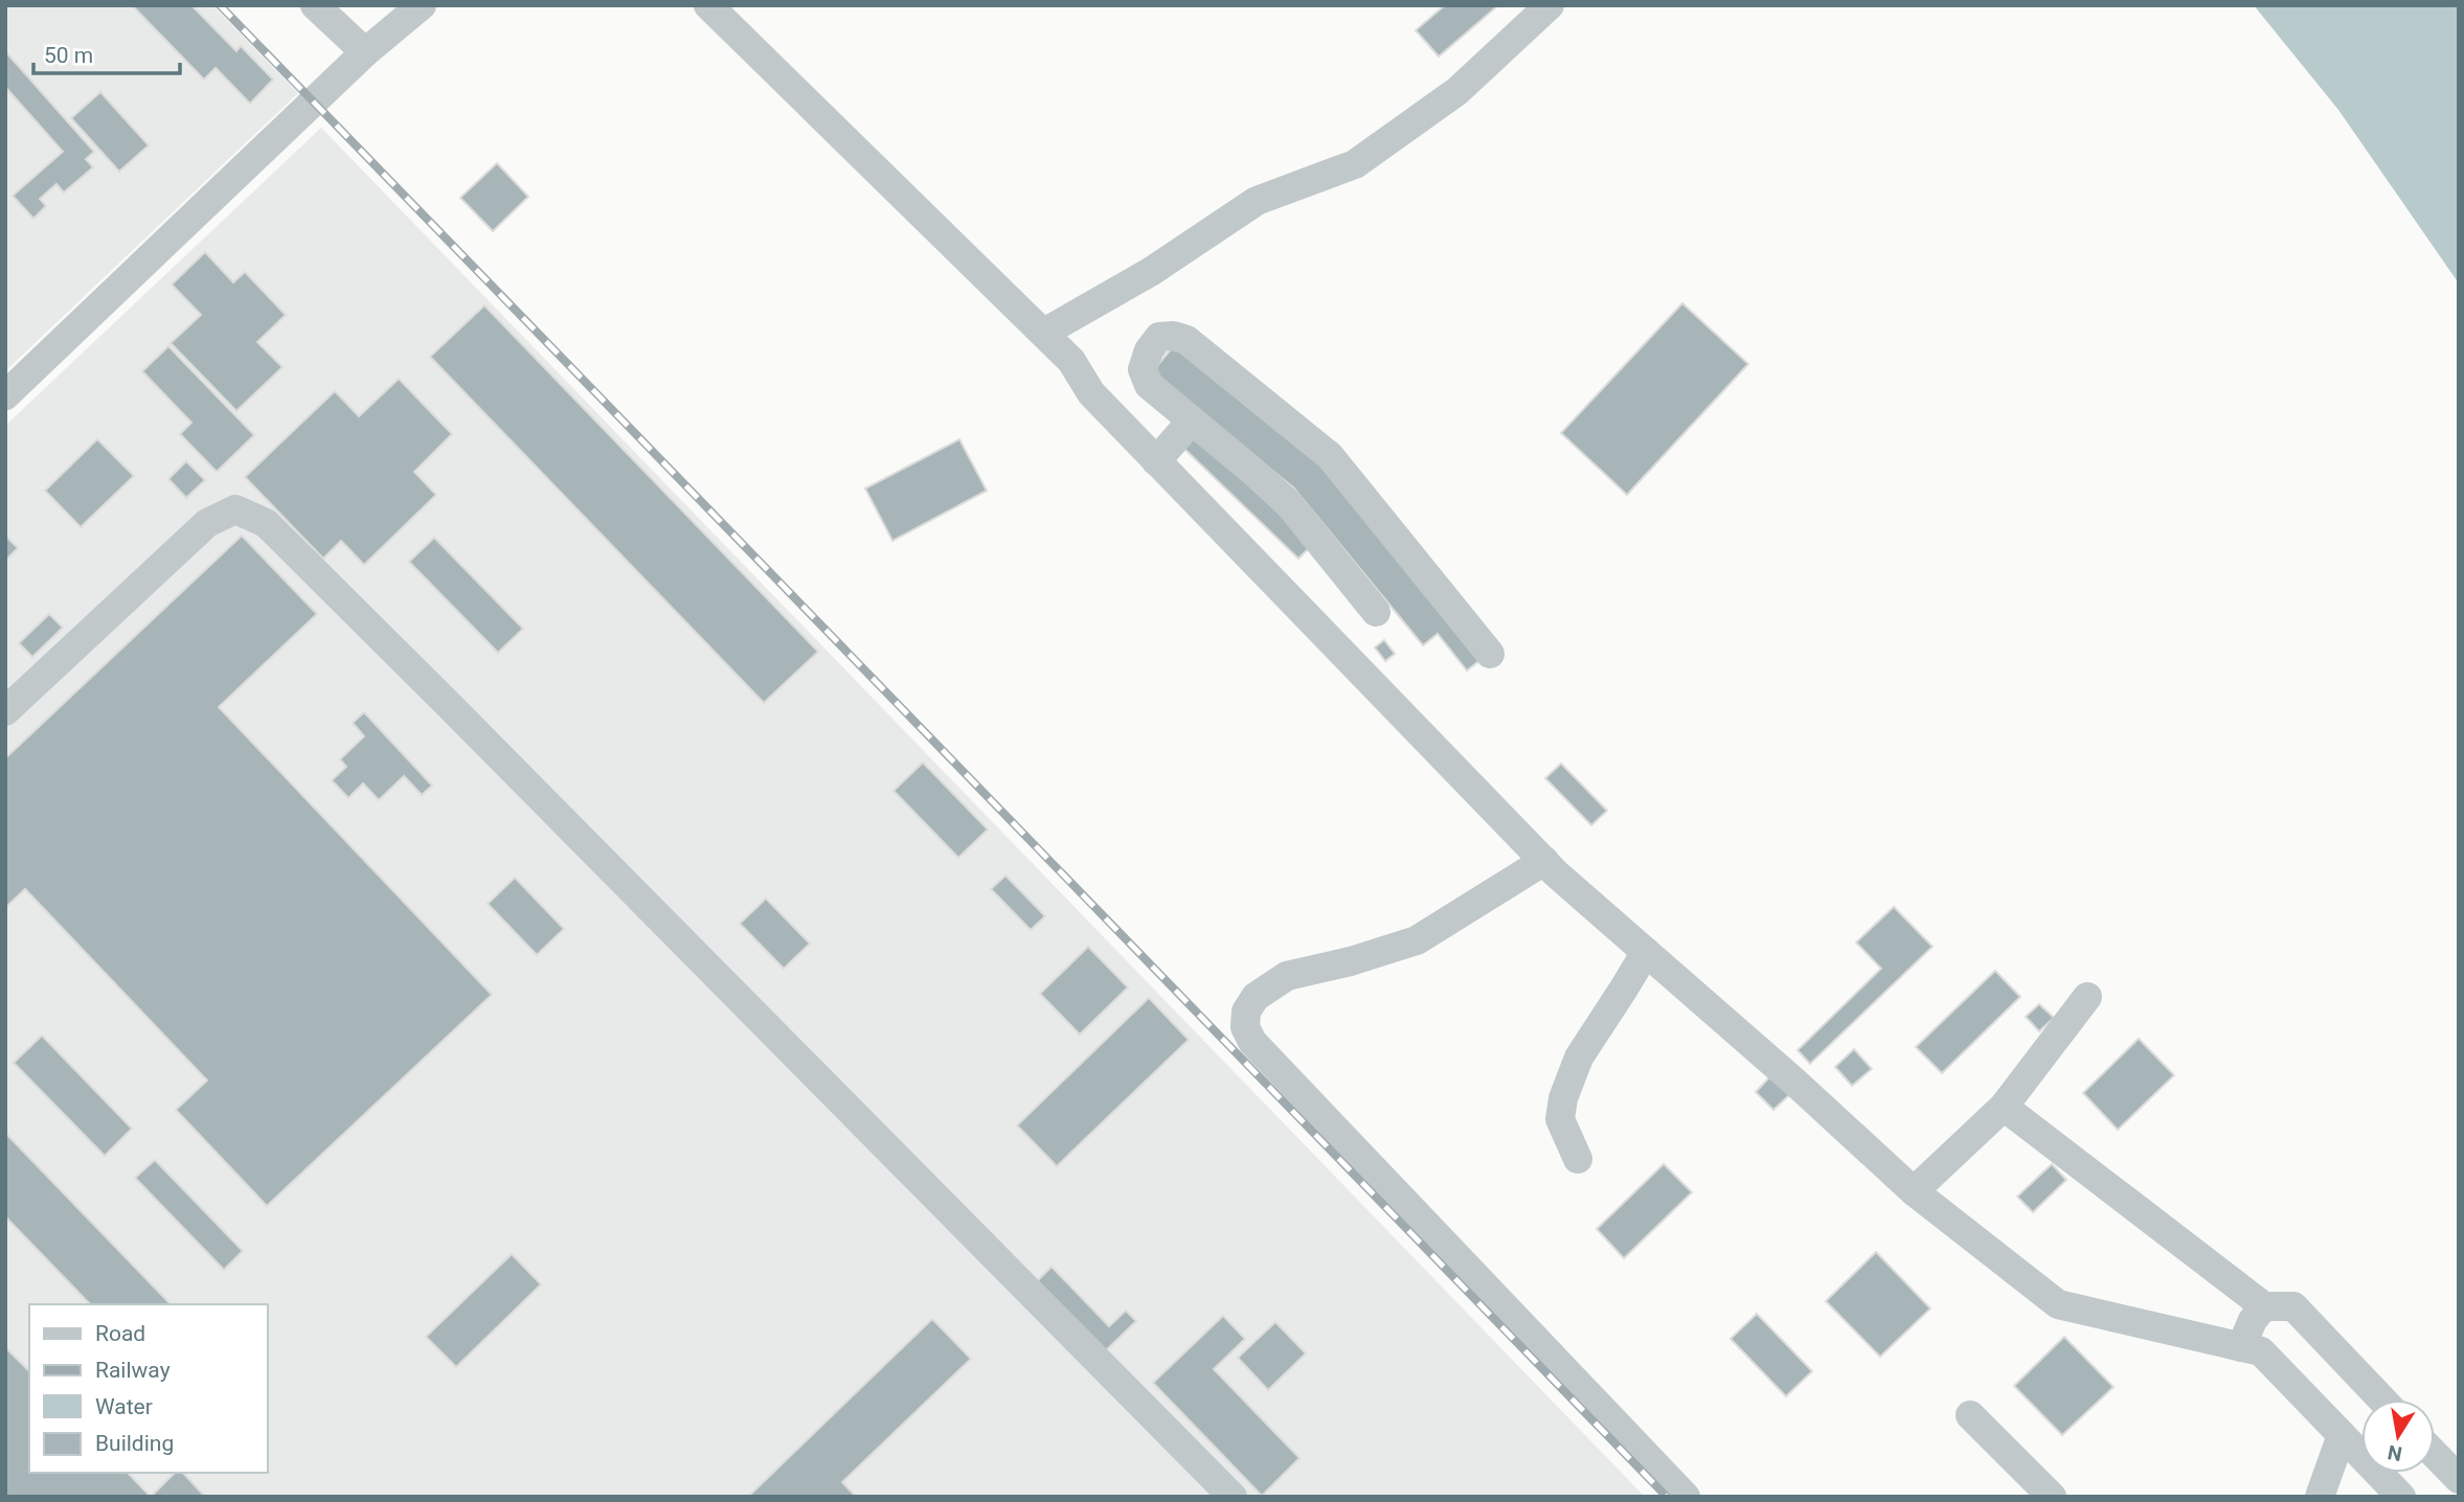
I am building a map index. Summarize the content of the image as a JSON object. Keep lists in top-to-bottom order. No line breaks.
{"legend":["Road","Railway","Water","Building"],"scale_bar":"50 m","north":"bottom"}
